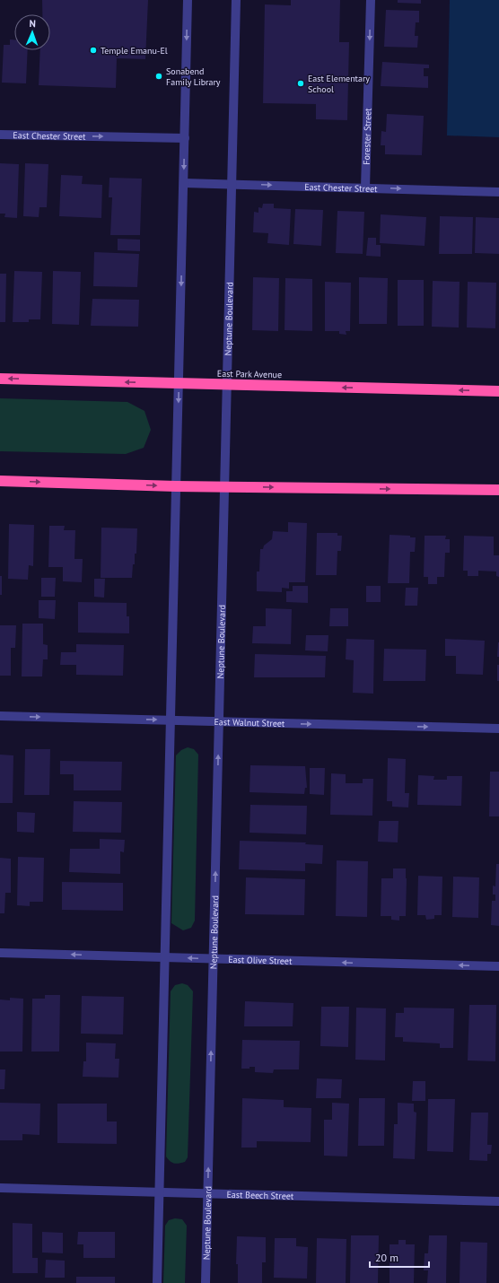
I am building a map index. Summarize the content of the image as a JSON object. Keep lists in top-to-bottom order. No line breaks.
{"streets":{"highway":["East Park Avenue"],"street":["East Chester Street","Forester Street","Neptune Boulevard","East Walnut Street","East Olive Street","East Beech Street"]},"crossings":[["East Chester Street","Forester Street"],["East Chester Street","Neptune Boulevard"],["Neptune Boulevard","East Park Avenue"],["Neptune Boulevard","East Walnut Street"],["Neptune Boulevard","East Olive Street"],["Neptune Boulevard","East Beech Street"]],"one_way":["East Chester Street","Forester Street","East Park Avenue","East Walnut Street","East Olive Street"],"places":["Temple Emanu-El","Sonabend Family Library","East Elementary School"],"scale_bar":"20 m","north":"top"}
